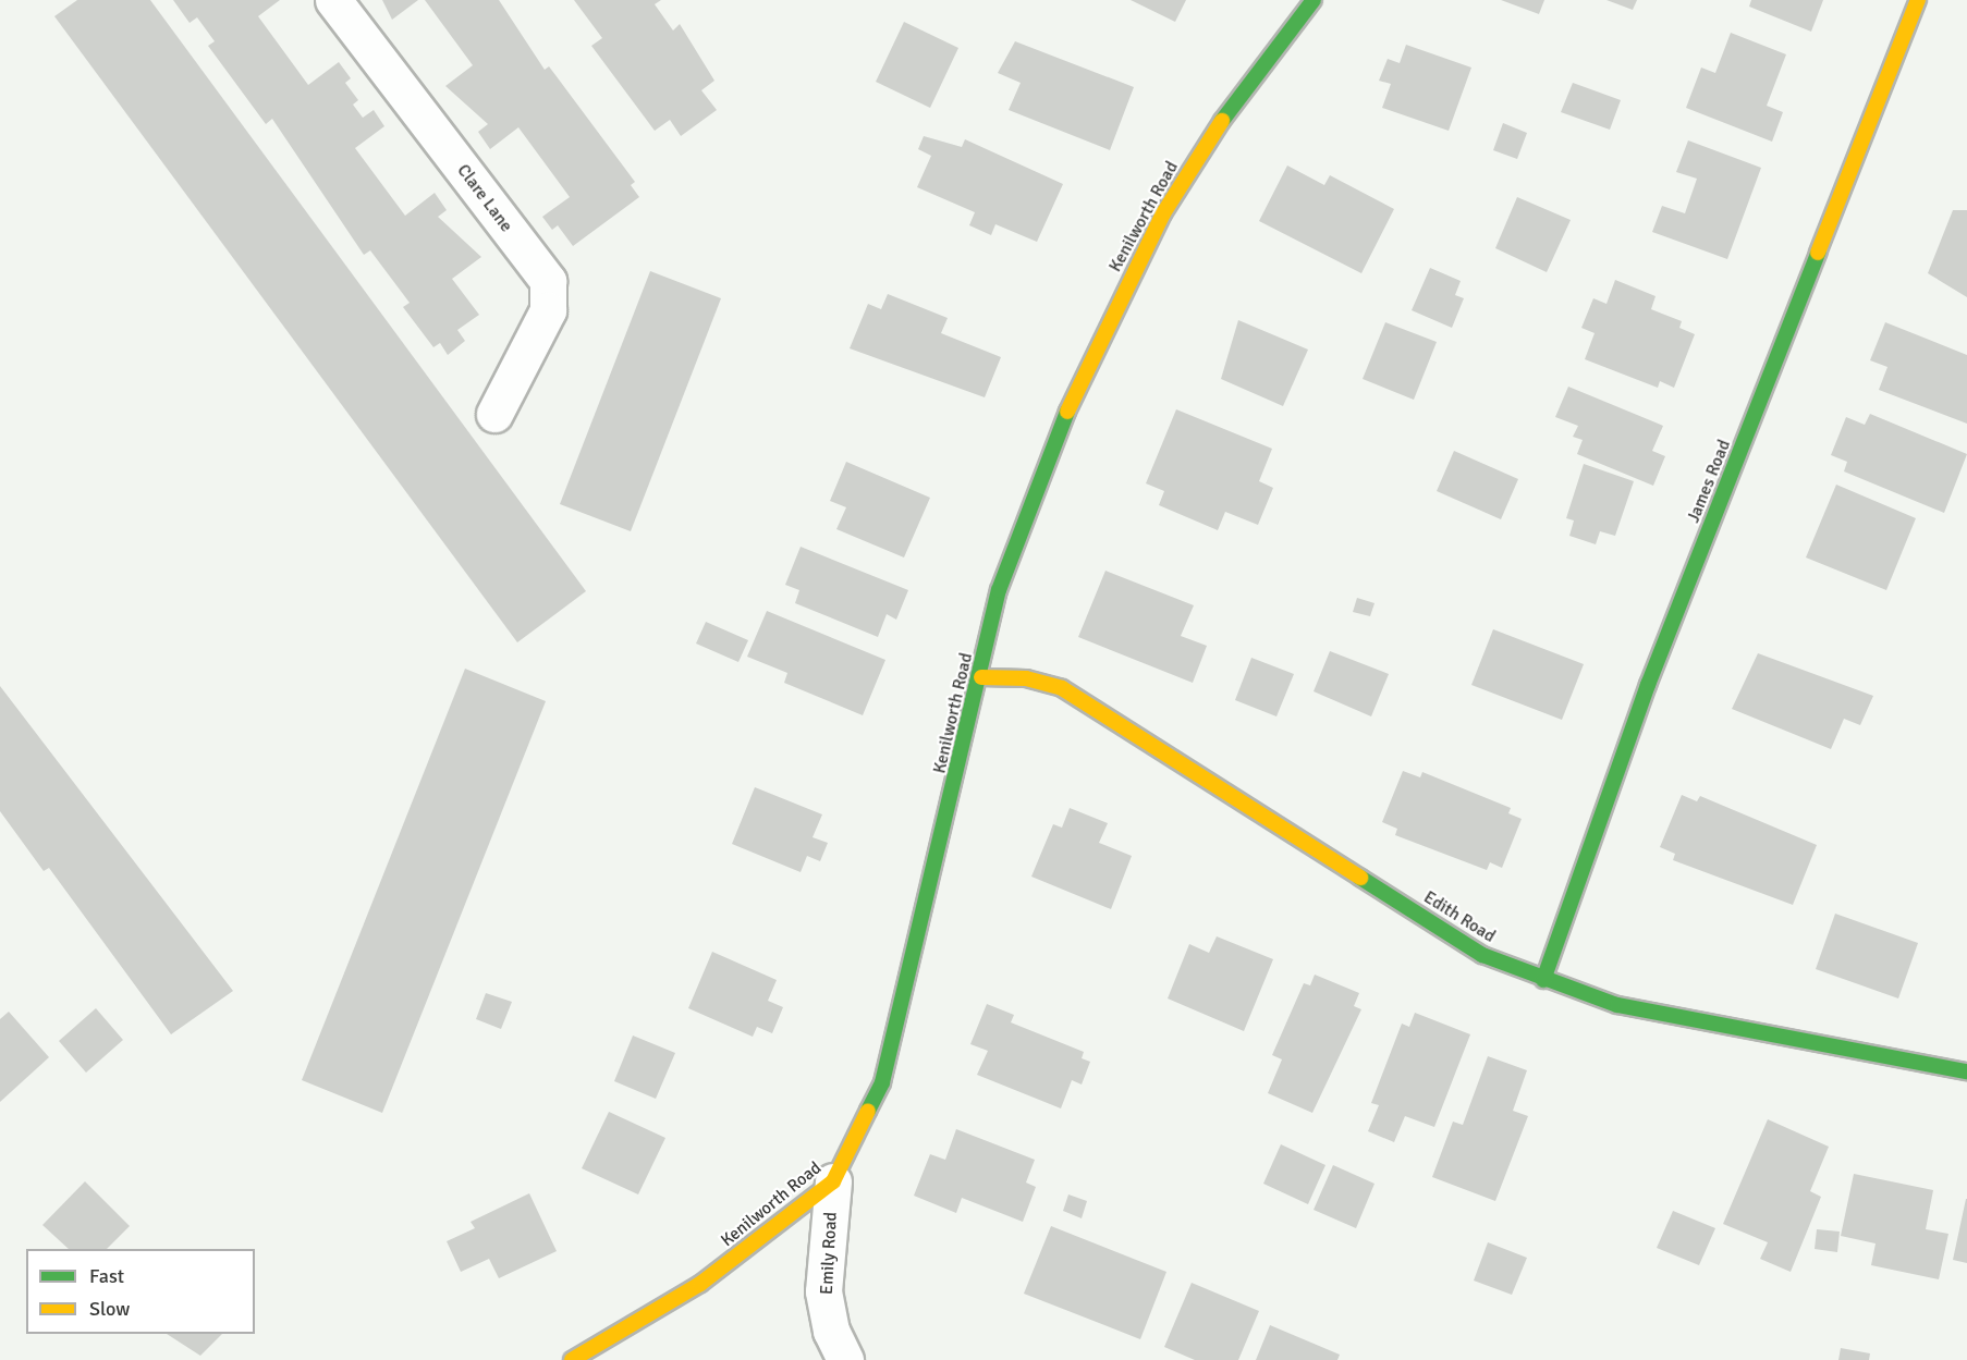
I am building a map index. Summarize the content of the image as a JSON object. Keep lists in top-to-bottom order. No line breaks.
{"streets":{"street":["Clare Lane","Kenilworth Road","James Road","Edith Road","Emily Road"]},"crossings":[["Kenilworth Road","Edith Road"],["Kenilworth Road","Emily Road"],["James Road","Edith Road"]],"legend":["Fast","Slow"]}
